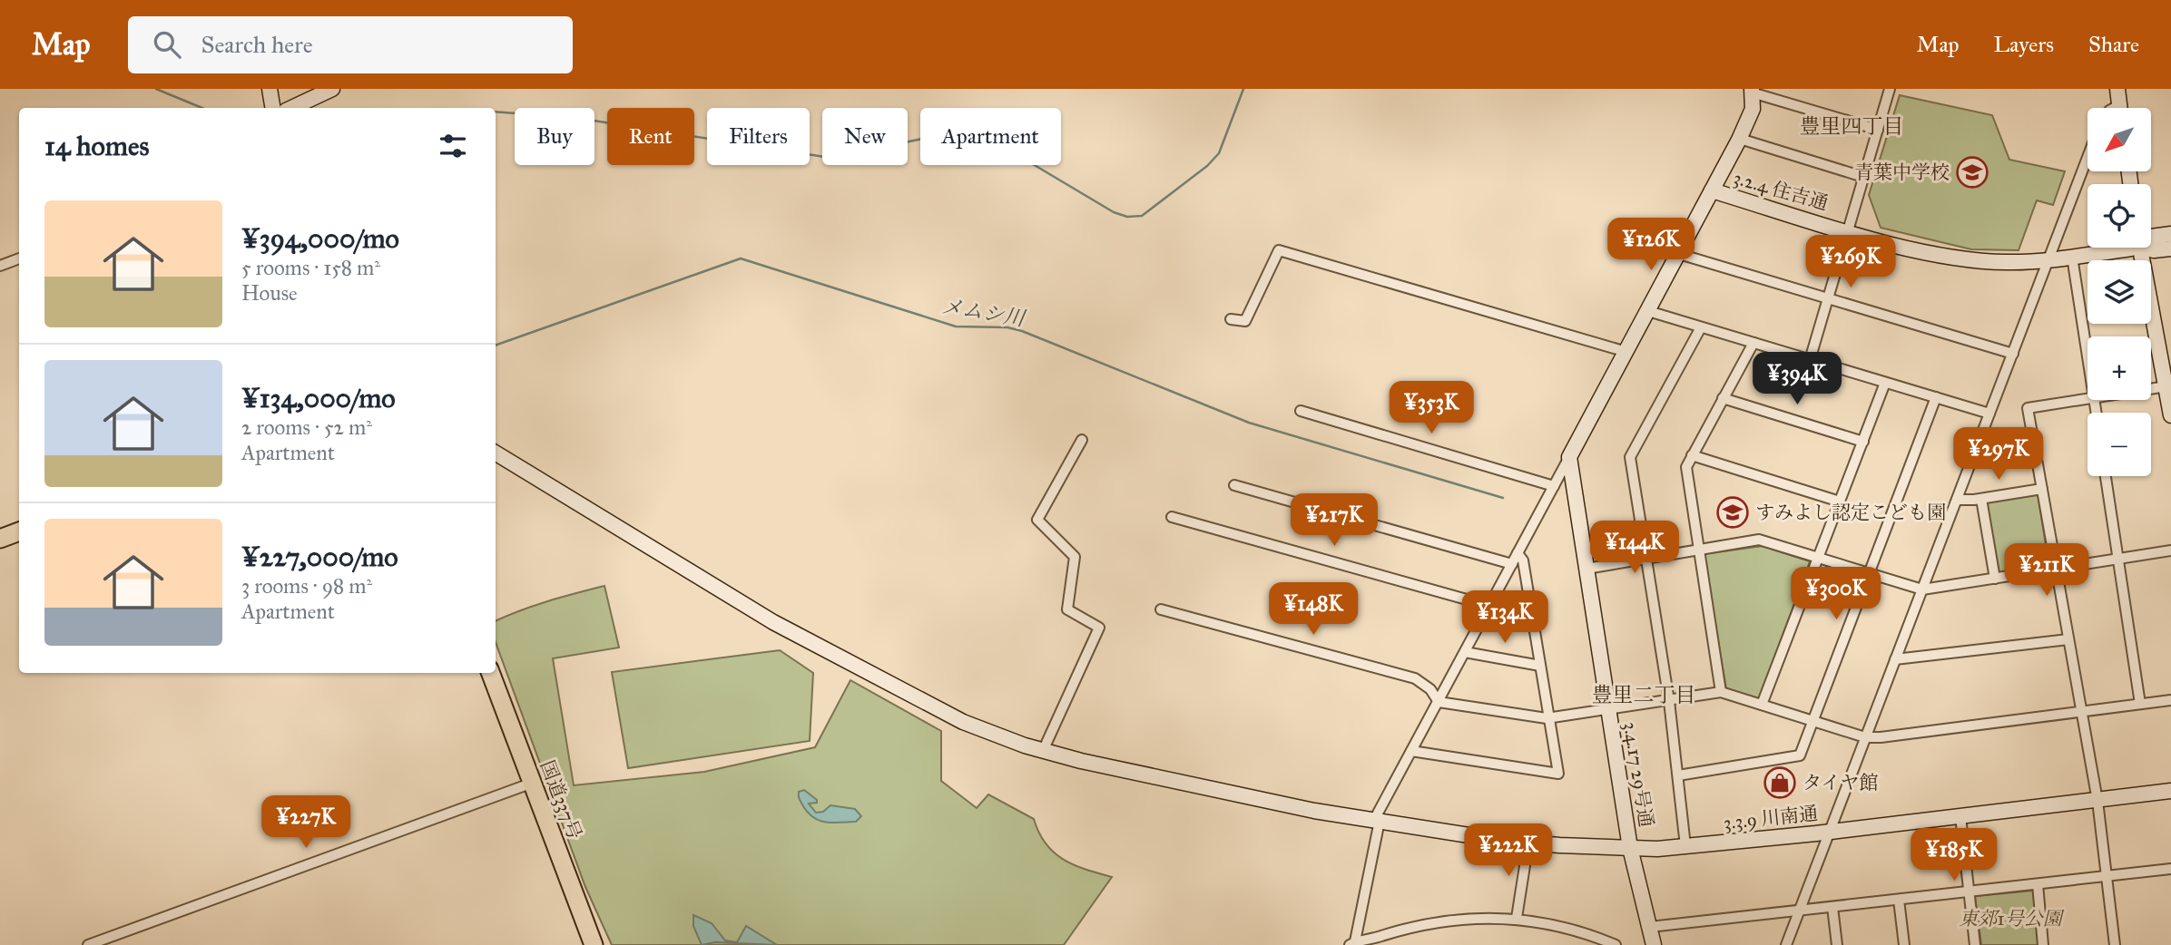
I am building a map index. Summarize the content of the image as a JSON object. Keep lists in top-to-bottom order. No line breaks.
{"streets":{"highway":["国道337号"],"street":["3.2.4 住吉通","3.4.17 29号通","3.3.9 川南通"]},"crossings":[["3.4.17 29号通","3.3.9 川南通"]],"districts":["豊里四丁目","豊里二丁目"],"water":["メムシ川"],"parks":["東郊1号公園"],"places":{"school or university":["青葉中学校","すみよし認定こども園"],"shop":["タイヤ館"]},"north":"bottom left","page":{"header":"Map","search":"Search here","nav":["Map","Layers","Share"],"map_buttons":["+","−"],"chip":["Buy","Rent","Filters","New","Apartment"],"heading":"14 homes","list":[{"name":"¥394,000/mo","note":"5 rooms · 158 m² · House"},{"name":"¥134,000/mo","note":"2 rooms · 52 m² · Apartment"},{"name":"¥227,000/mo","note":"3 rooms · 98 m² · Apartment"}],"price":["¥126K","¥269K","¥394K","¥353K","¥297K","¥217K","¥144K","¥211K","¥300K","¥148K","¥134K","¥227K","¥222K","¥185K"]}}
